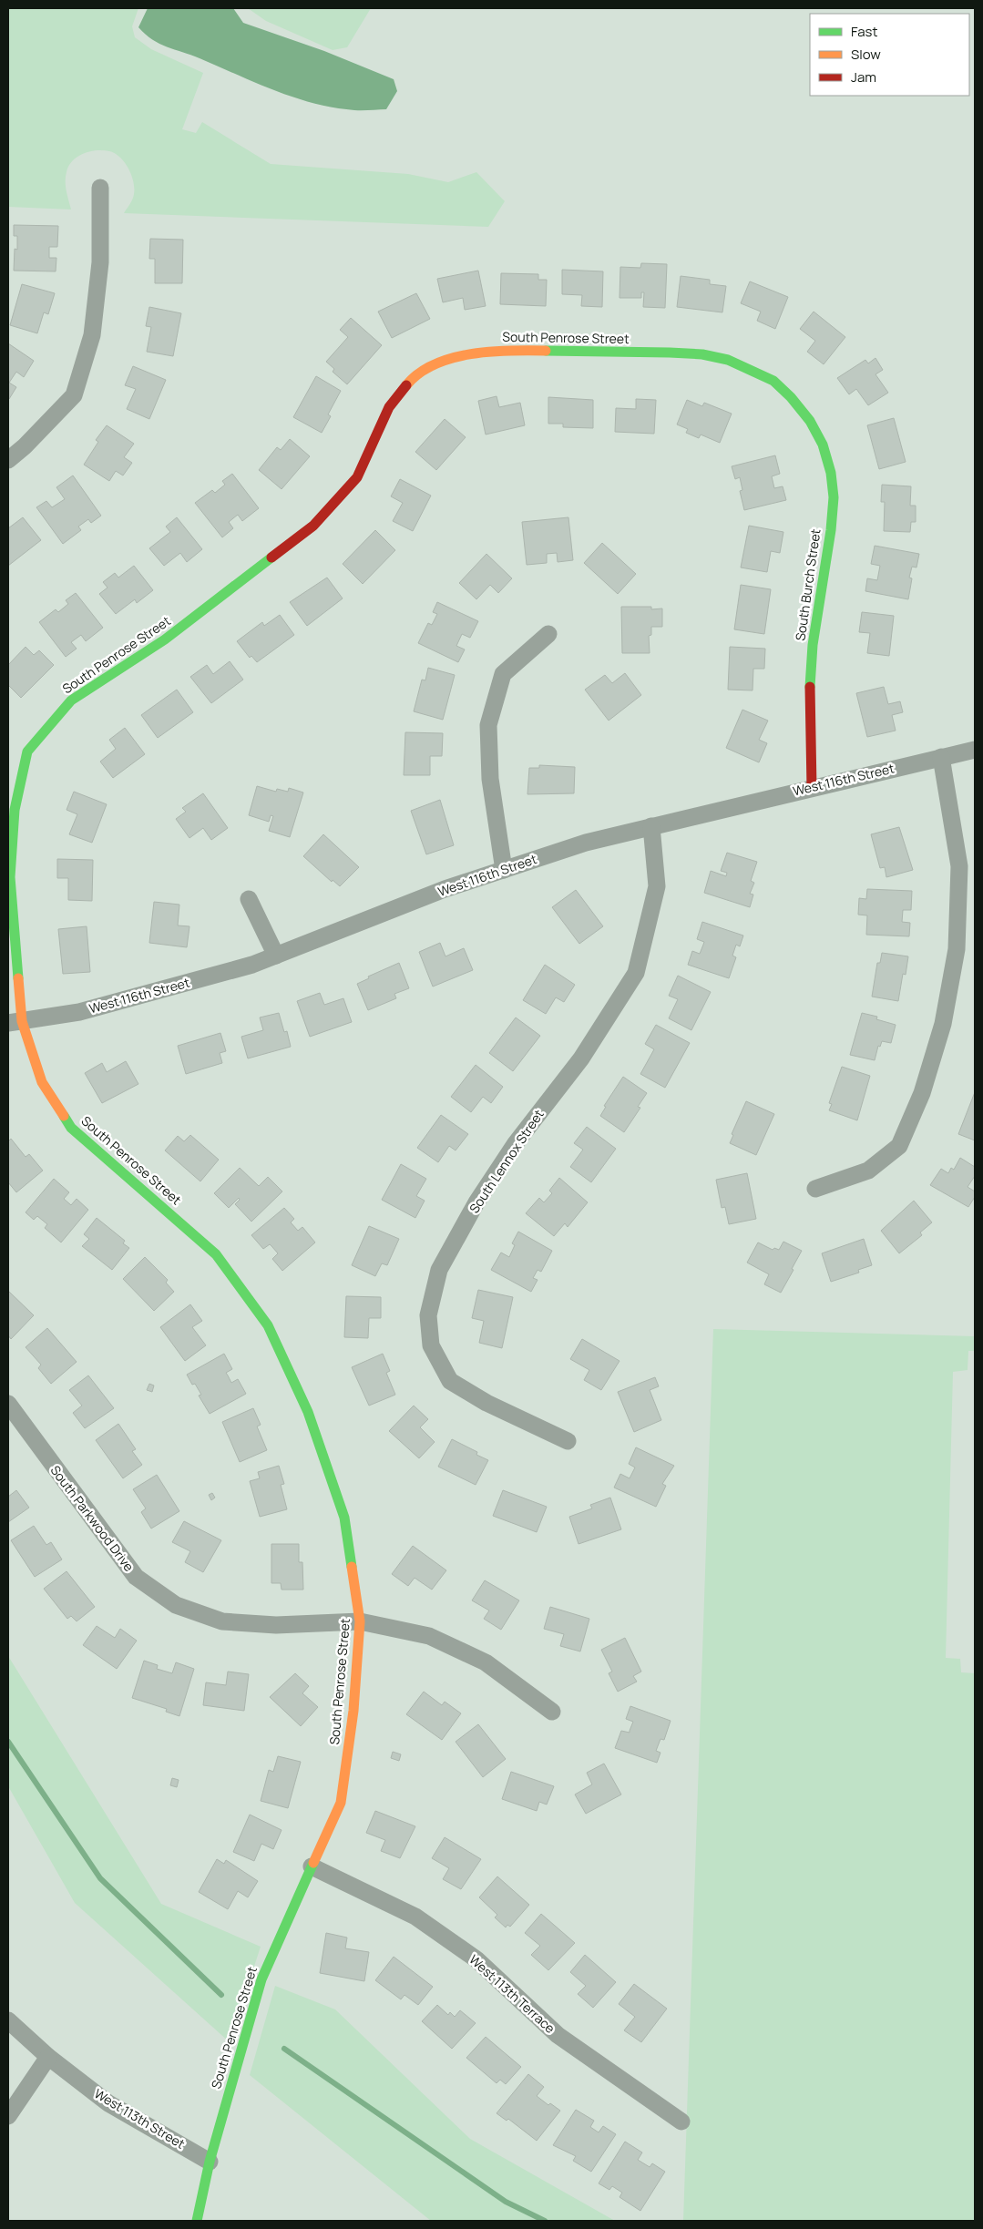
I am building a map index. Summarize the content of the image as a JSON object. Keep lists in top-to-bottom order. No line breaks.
{"streets":{"street":["South Penrose Street","South Burch Street","West 116th Street","South Lennox Street","South Parkwood Drive","West 113th Terrace","West 113th Street"]},"crossings":[["South Penrose Street","South Burch Street"],["South Penrose Street","West 116th Street"],["South Penrose Street","South Parkwood Drive"],["South Penrose Street","West 113th Terrace"],["South Penrose Street","West 113th Street"],["South Burch Street","West 116th Street"],["West 116th Street","South Lennox Street"]],"legend":["Fast","Slow","Jam"]}
